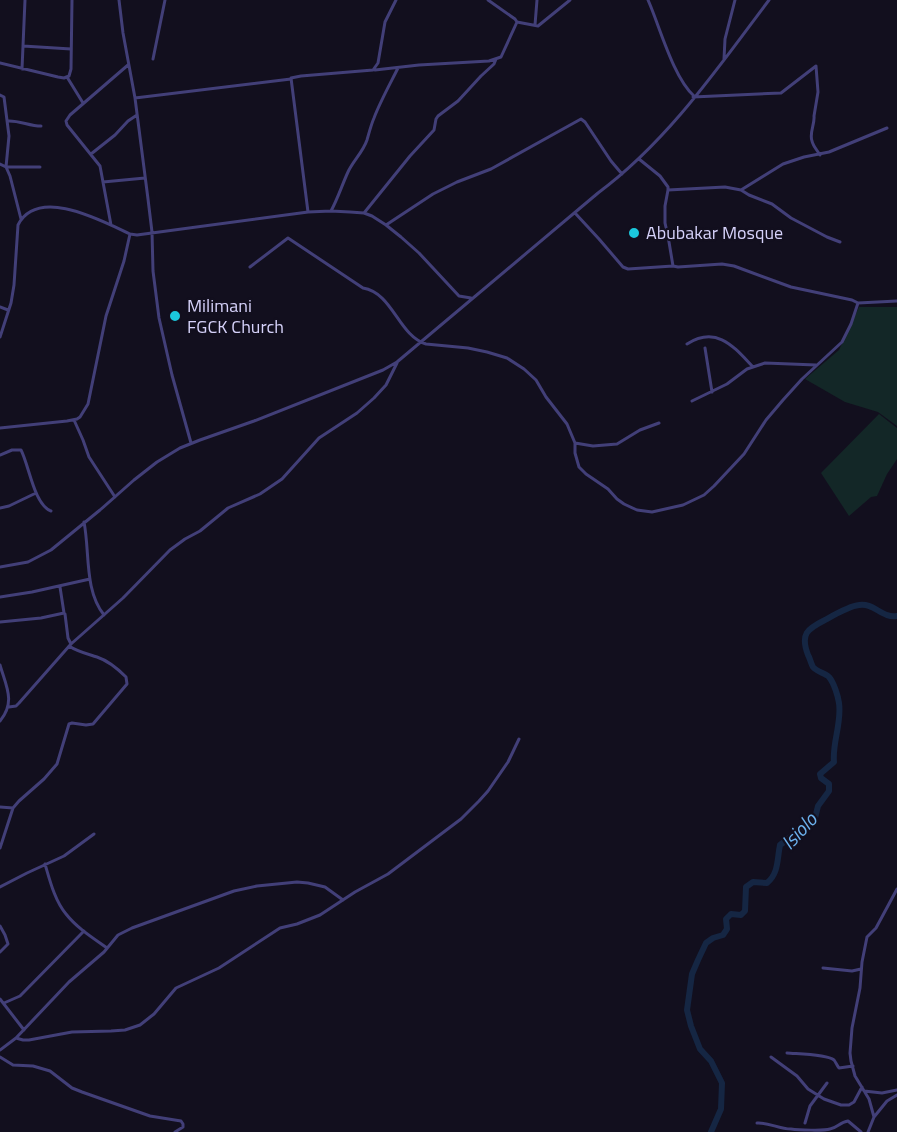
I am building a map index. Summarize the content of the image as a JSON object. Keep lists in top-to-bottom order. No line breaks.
{"water":["Isiolo"],"places":["Abubakar Mosque","Milimani FGCK Church"]}
